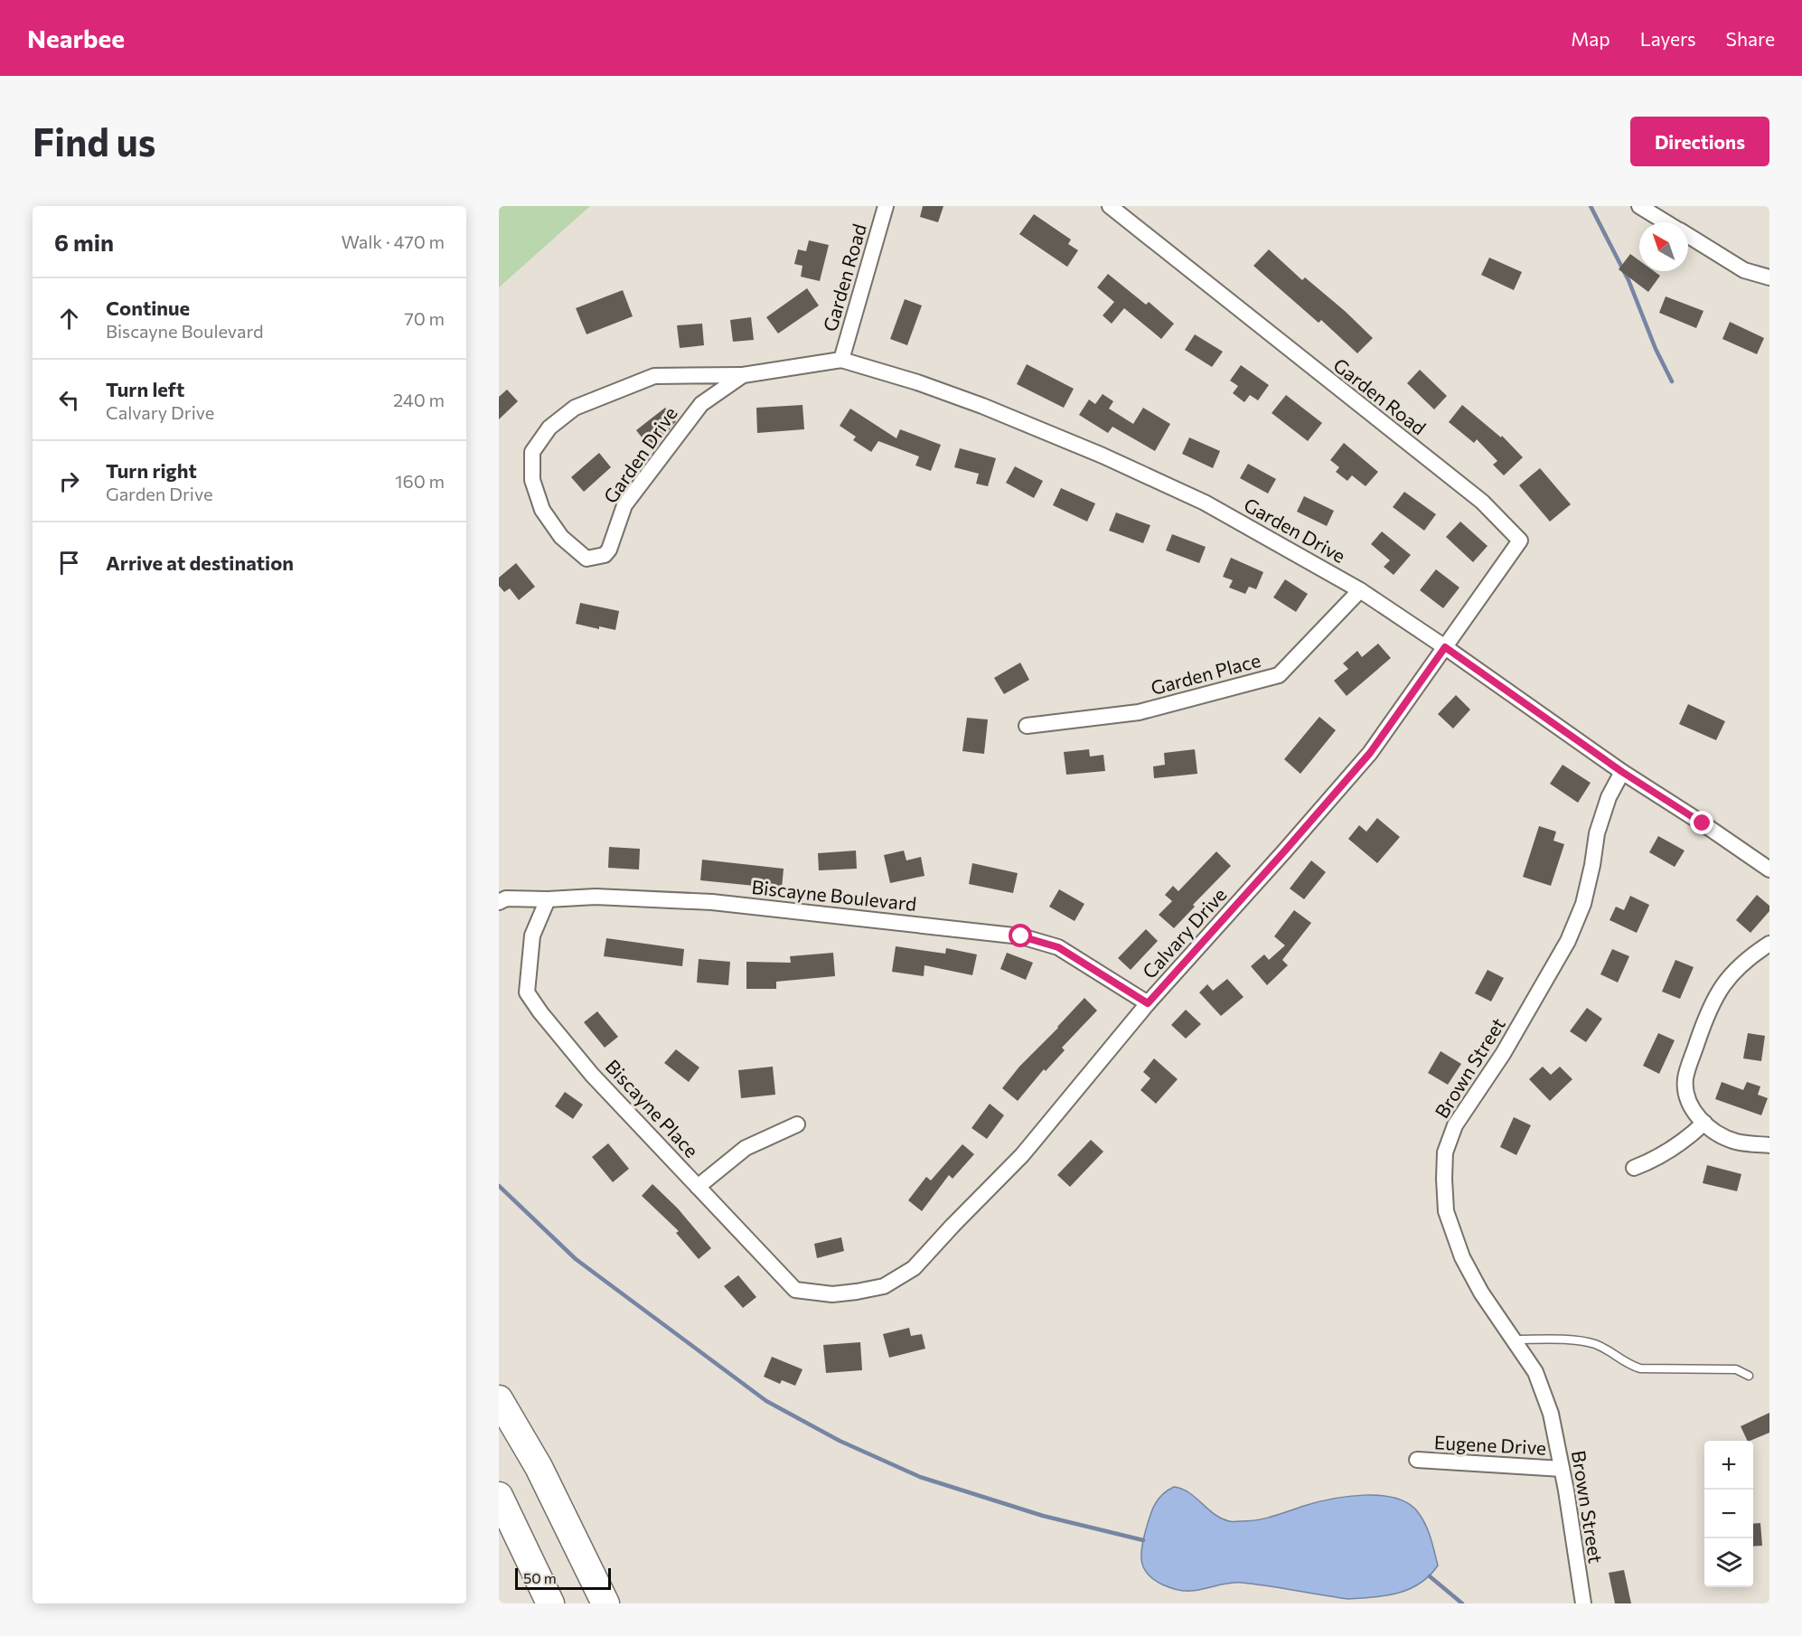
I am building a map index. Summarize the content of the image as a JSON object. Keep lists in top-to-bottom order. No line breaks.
{"streets":{"street":["Garden Road","Garden Drive","Garden Place","Biscayne Boulevard","Calvary Drive","Brown Street","Biscayne Place","Eugene Drive"]},"crossings":[["Garden Road","Garden Drive"],["Garden Road","Calvary Drive"],["Garden Drive","Garden Place"],["Garden Drive","Calvary Drive"],["Garden Drive","Brown Street"],["Biscayne Boulevard","Calvary Drive"],["Biscayne Boulevard","Biscayne Place"],["Calvary Drive","Biscayne Place"],["Brown Street","Eugene Drive"]],"scale_bar":"50 m","north":"top left","page":{"header":"Nearbee","nav":["Map","Layers","Share"],"buttons":"Directions","title":"Find us","heading":["6 min","Walk · 470 m"],"list":[["Continue","Biscayne Boulevard","70 m"],["Turn left","Calvary Drive","240 m"],["Turn right","Garden Drive","160 m"],"Arrive at destination"],"map_buttons":["+","−"],"scale":"50 m"}}
